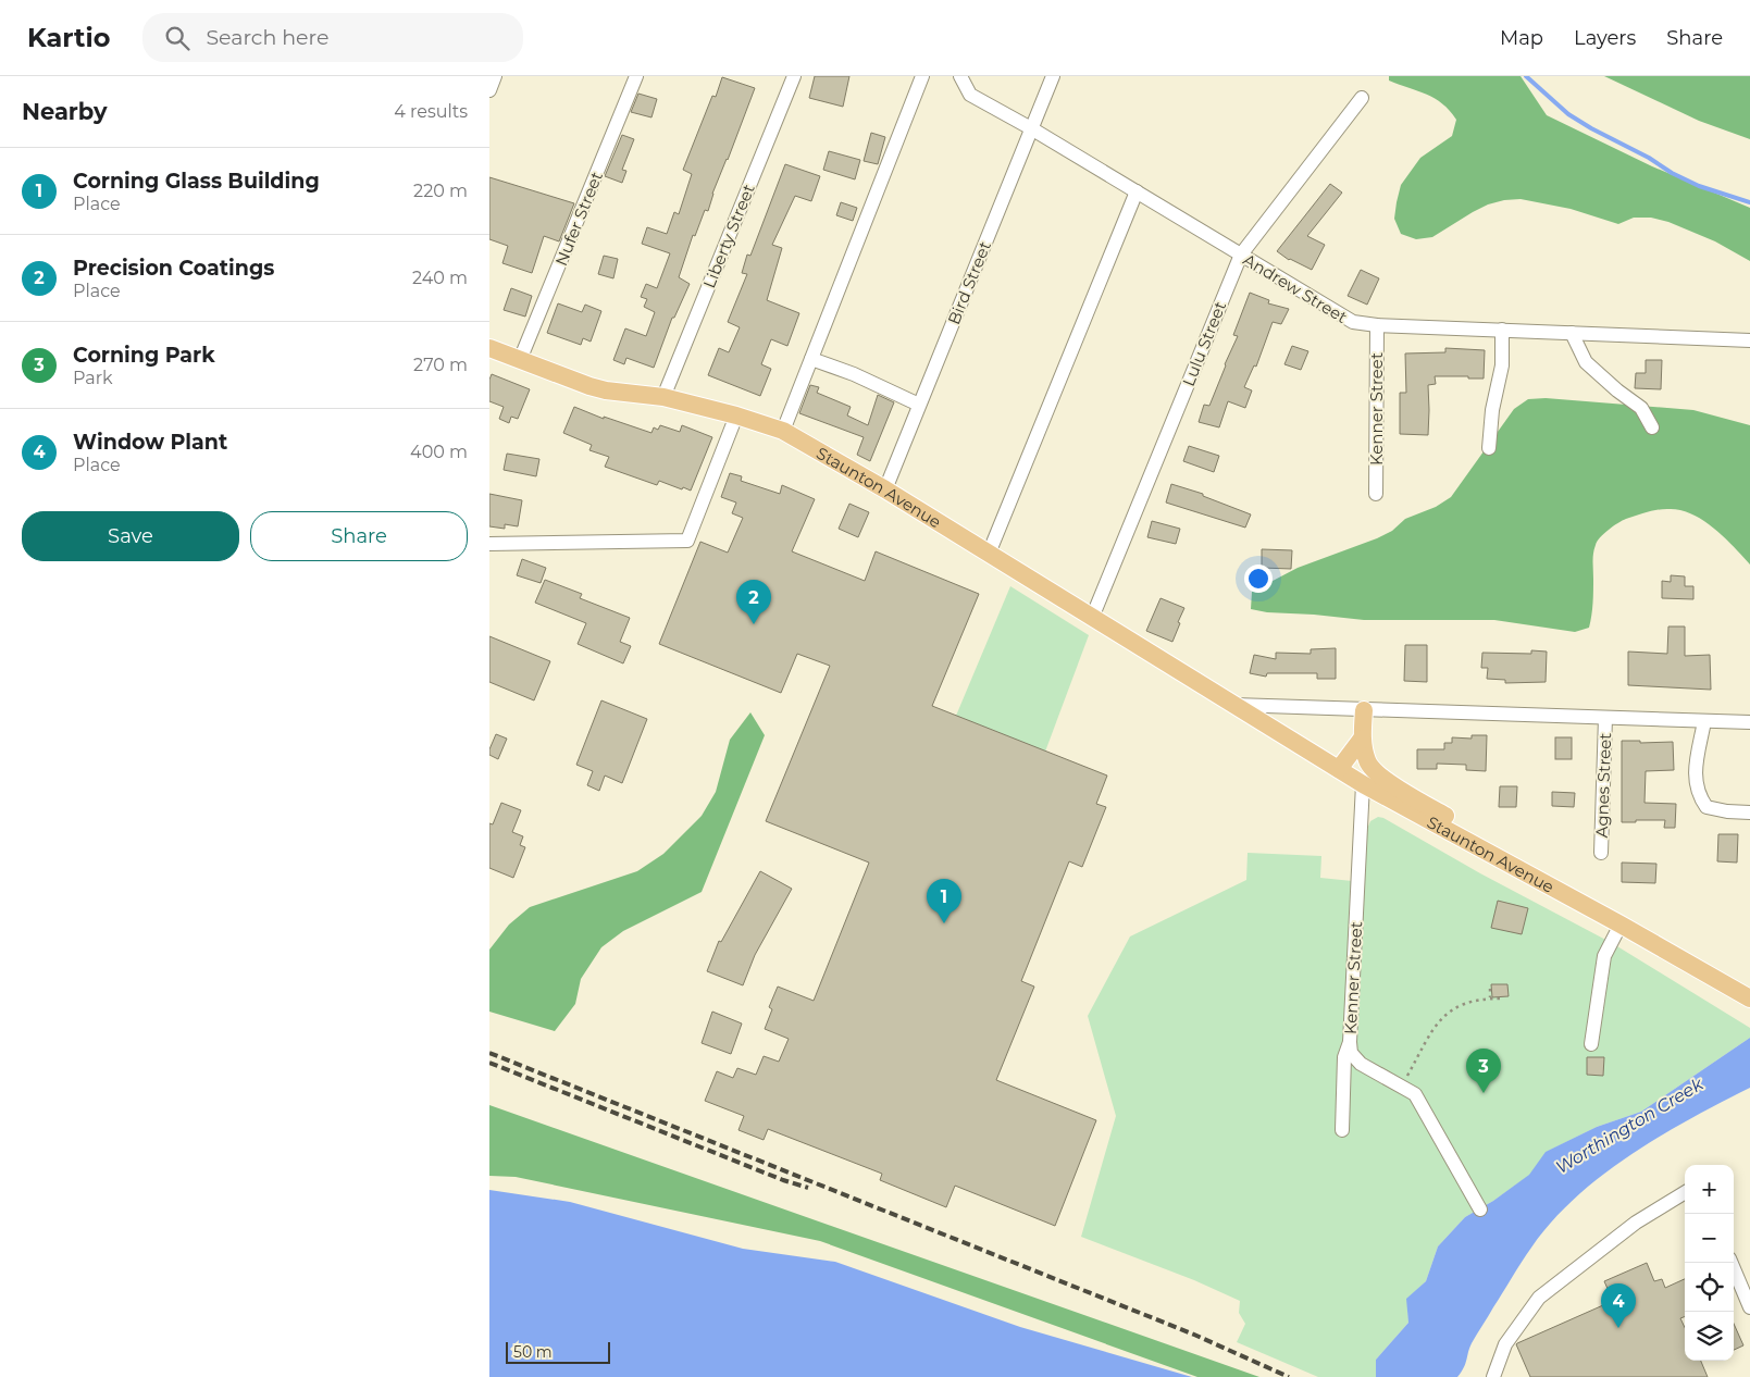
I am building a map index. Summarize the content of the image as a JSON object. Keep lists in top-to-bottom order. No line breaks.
{"streets":{"main road":["Staunton Avenue"],"street":["Nufer Street","Liberty Street","Bird Street","Andrew Street","Lulu Street","Kenner Street","Agnes Street"]},"crossings":[["Nufer Street","Staunton Avenue"],["Liberty Street","Staunton Avenue"],["Bird Street","Andrew Street"],["Bird Street","Staunton Avenue"],["Andrew Street","Lulu Street"],["Andrew Street","Kenner Street"],["Lulu Street","Staunton Avenue"],["Kenner Street","Staunton Avenue"],["Staunton Avenue","Agnes Street"]],"water":["Worthington Creek"],"scale_bar":"50 m","page":{"header":"Kartio","search":"Search here","nav":["Map","Layers","Share"],"heading":["Nearby","4 results"],"list":[{"mark":"1","name":"Corning Glass Building","note":"Place","value":"220 m"},{"mark":"2","name":"Precision Coatings","note":"Place","value":"240 m"},{"mark":"3","name":"Corning Park","note":"Park","value":"270 m"},{"mark":"4","name":"Window Plant","note":"Place","value":"400 m"}],"buttons":["Save","Share"],"pins":["2","1","3","4"],"map_buttons":["+","−"],"scale":"50 m"}}
